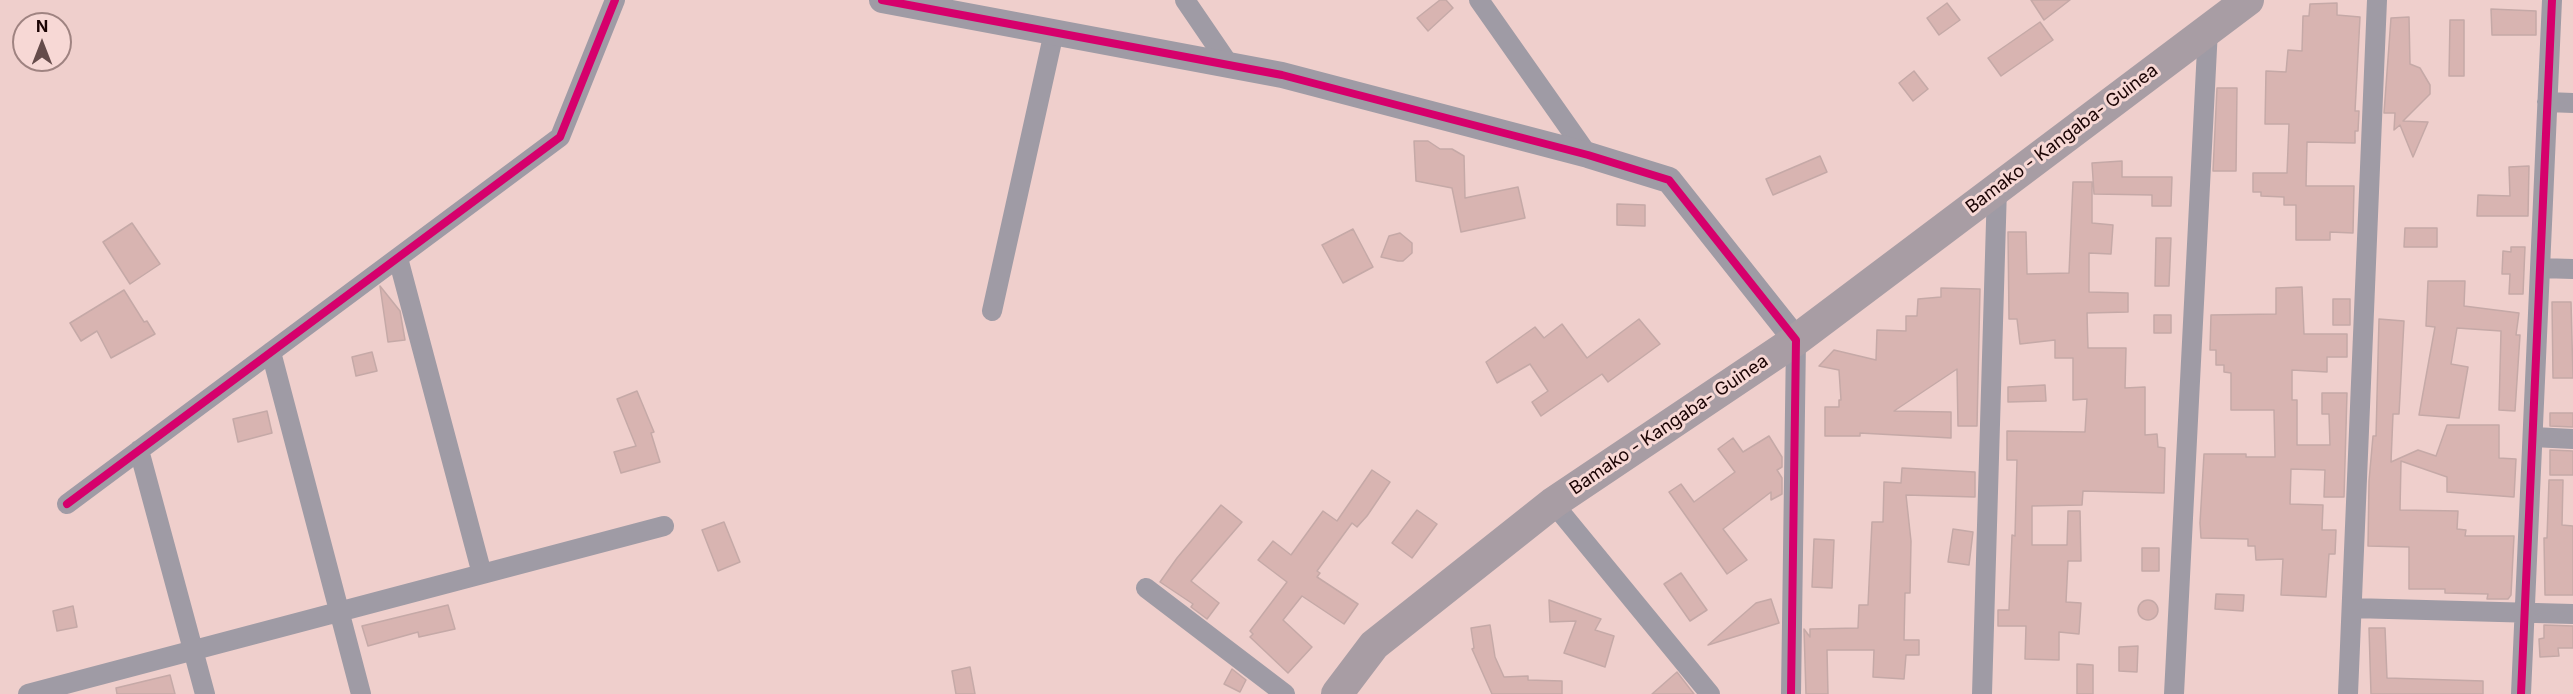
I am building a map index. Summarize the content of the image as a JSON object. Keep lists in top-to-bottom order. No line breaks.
{"streets":{"main road":["Bamako - Kangaba- Guinea"]},"north":"top"}
